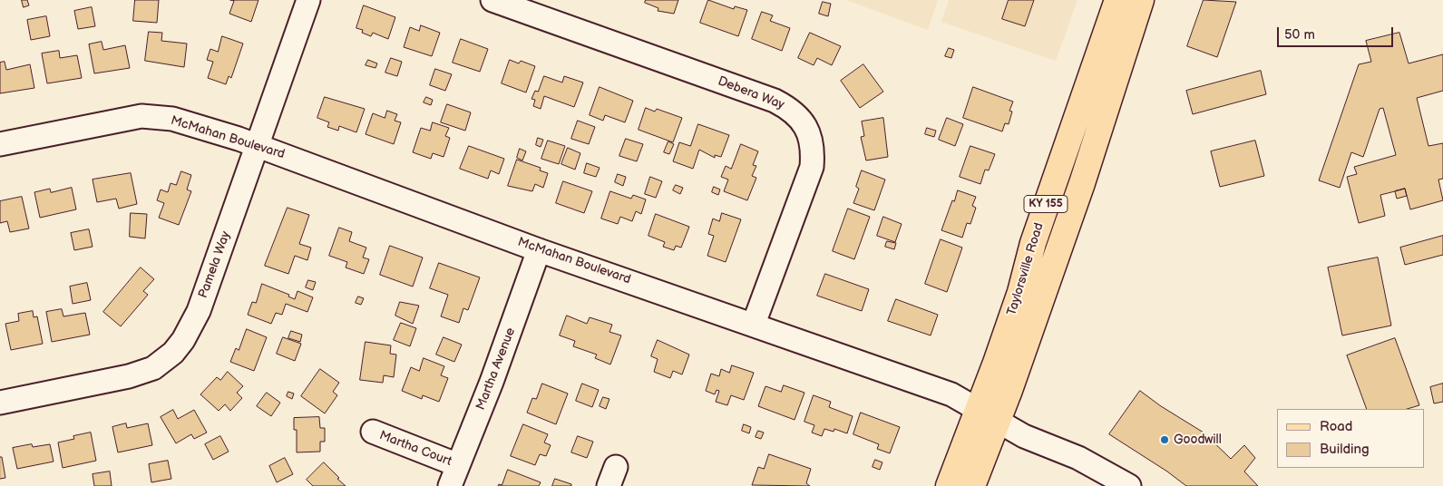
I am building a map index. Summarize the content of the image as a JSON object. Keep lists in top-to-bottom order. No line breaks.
{"streets":{"main road":["KY 155","Taylorsville Road"],"street":["Debera Way","McMahan Boulevard","Pamela Way","Martha Avenue","Martha Court"]},"crossings":[["Debera Way","McMahan Boulevard"],["McMahan Boulevard","Pamela Way"],["McMahan Boulevard","Taylorsville Road"],["McMahan Boulevard","Martha Avenue"],["Martha Avenue","Martha Court"]],"places":["Goodwill"],"legend":["Road","Building"],"scale_bar":"50 m"}
